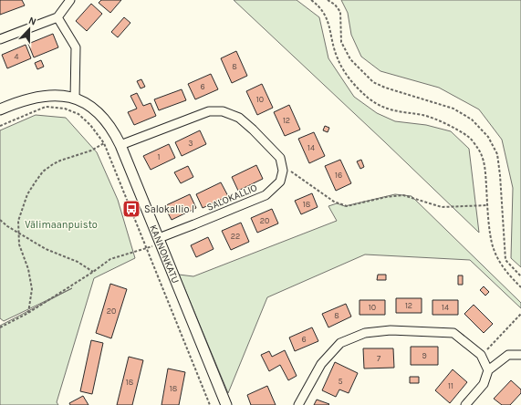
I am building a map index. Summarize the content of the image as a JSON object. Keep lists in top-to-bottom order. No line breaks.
{"streets":{"street":["SALOKALLIO","KANNONKATU"]},"crossings":[["SALOKALLIO","KANNONKATU"]],"parks":["Välimaanpuisto"],"places":{"bus stop":["Salokallio I"]},"house_numbers":["4","8","6","10","12","3","14","1","16","18","20","22","12","10","14","20","8","6","9","7","5","18","11","18"],"north":"top"}
